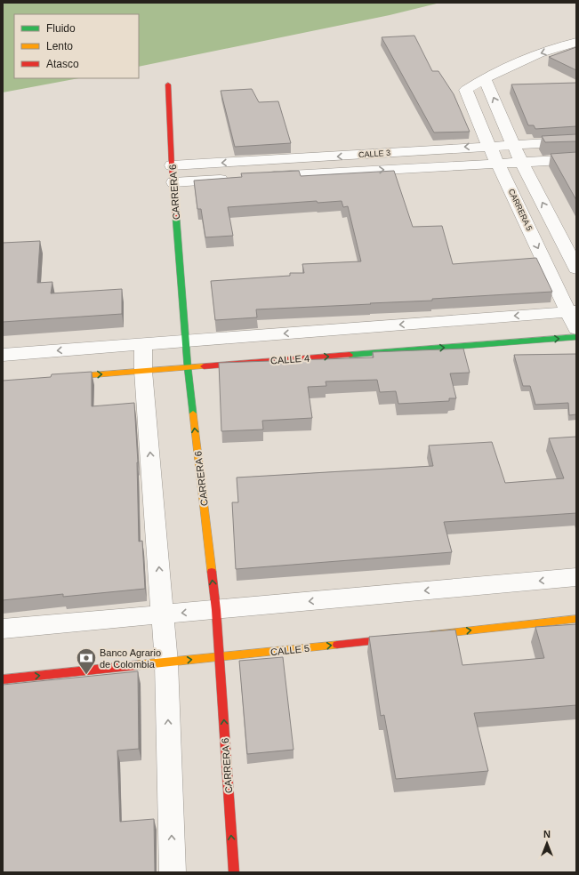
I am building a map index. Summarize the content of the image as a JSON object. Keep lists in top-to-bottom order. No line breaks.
{"streets":{"street":["CALLE 3","CARRERA 6","CARRERA 5","CALLE 4","CALLE 5"]},"crossings":[["CALLE 3","CARRERA 6"],["CALLE 3","CARRERA 5"],["CARRERA 6","CALLE 4"],["CARRERA 6","CALLE 5"]],"places":{"bank":["Banco Agrario de Colombia"]},"legend":["Fluido","Lento","Atasco"],"north":"top"}
